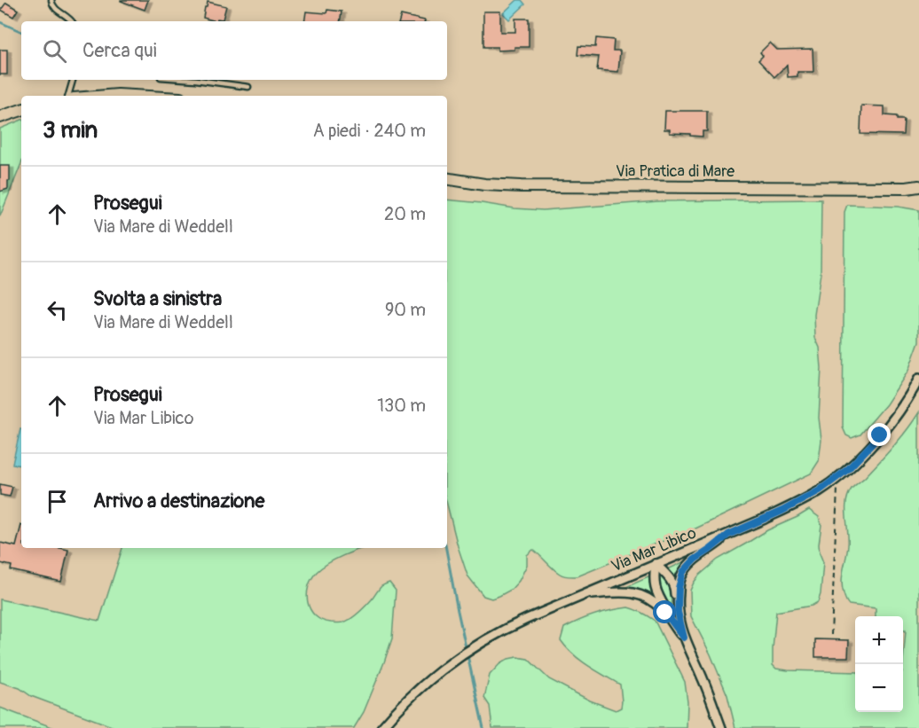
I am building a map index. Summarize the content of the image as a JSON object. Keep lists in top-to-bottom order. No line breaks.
{"streets":{"street":["Via Pratica di Mare","Via Mar Libico"]},"page":{"search":"Cerca qui","heading":["3 min","A piedi · 240 m"],"list":[["Prosegui","Via Mare di Weddell","20 m"],["Svolta a sinistra","Via Mare di Weddell","90 m"],["Prosegui","Via Mar Libico","130 m"],"Arrivo a destinazione"],"map_buttons":["+","−"]}}
